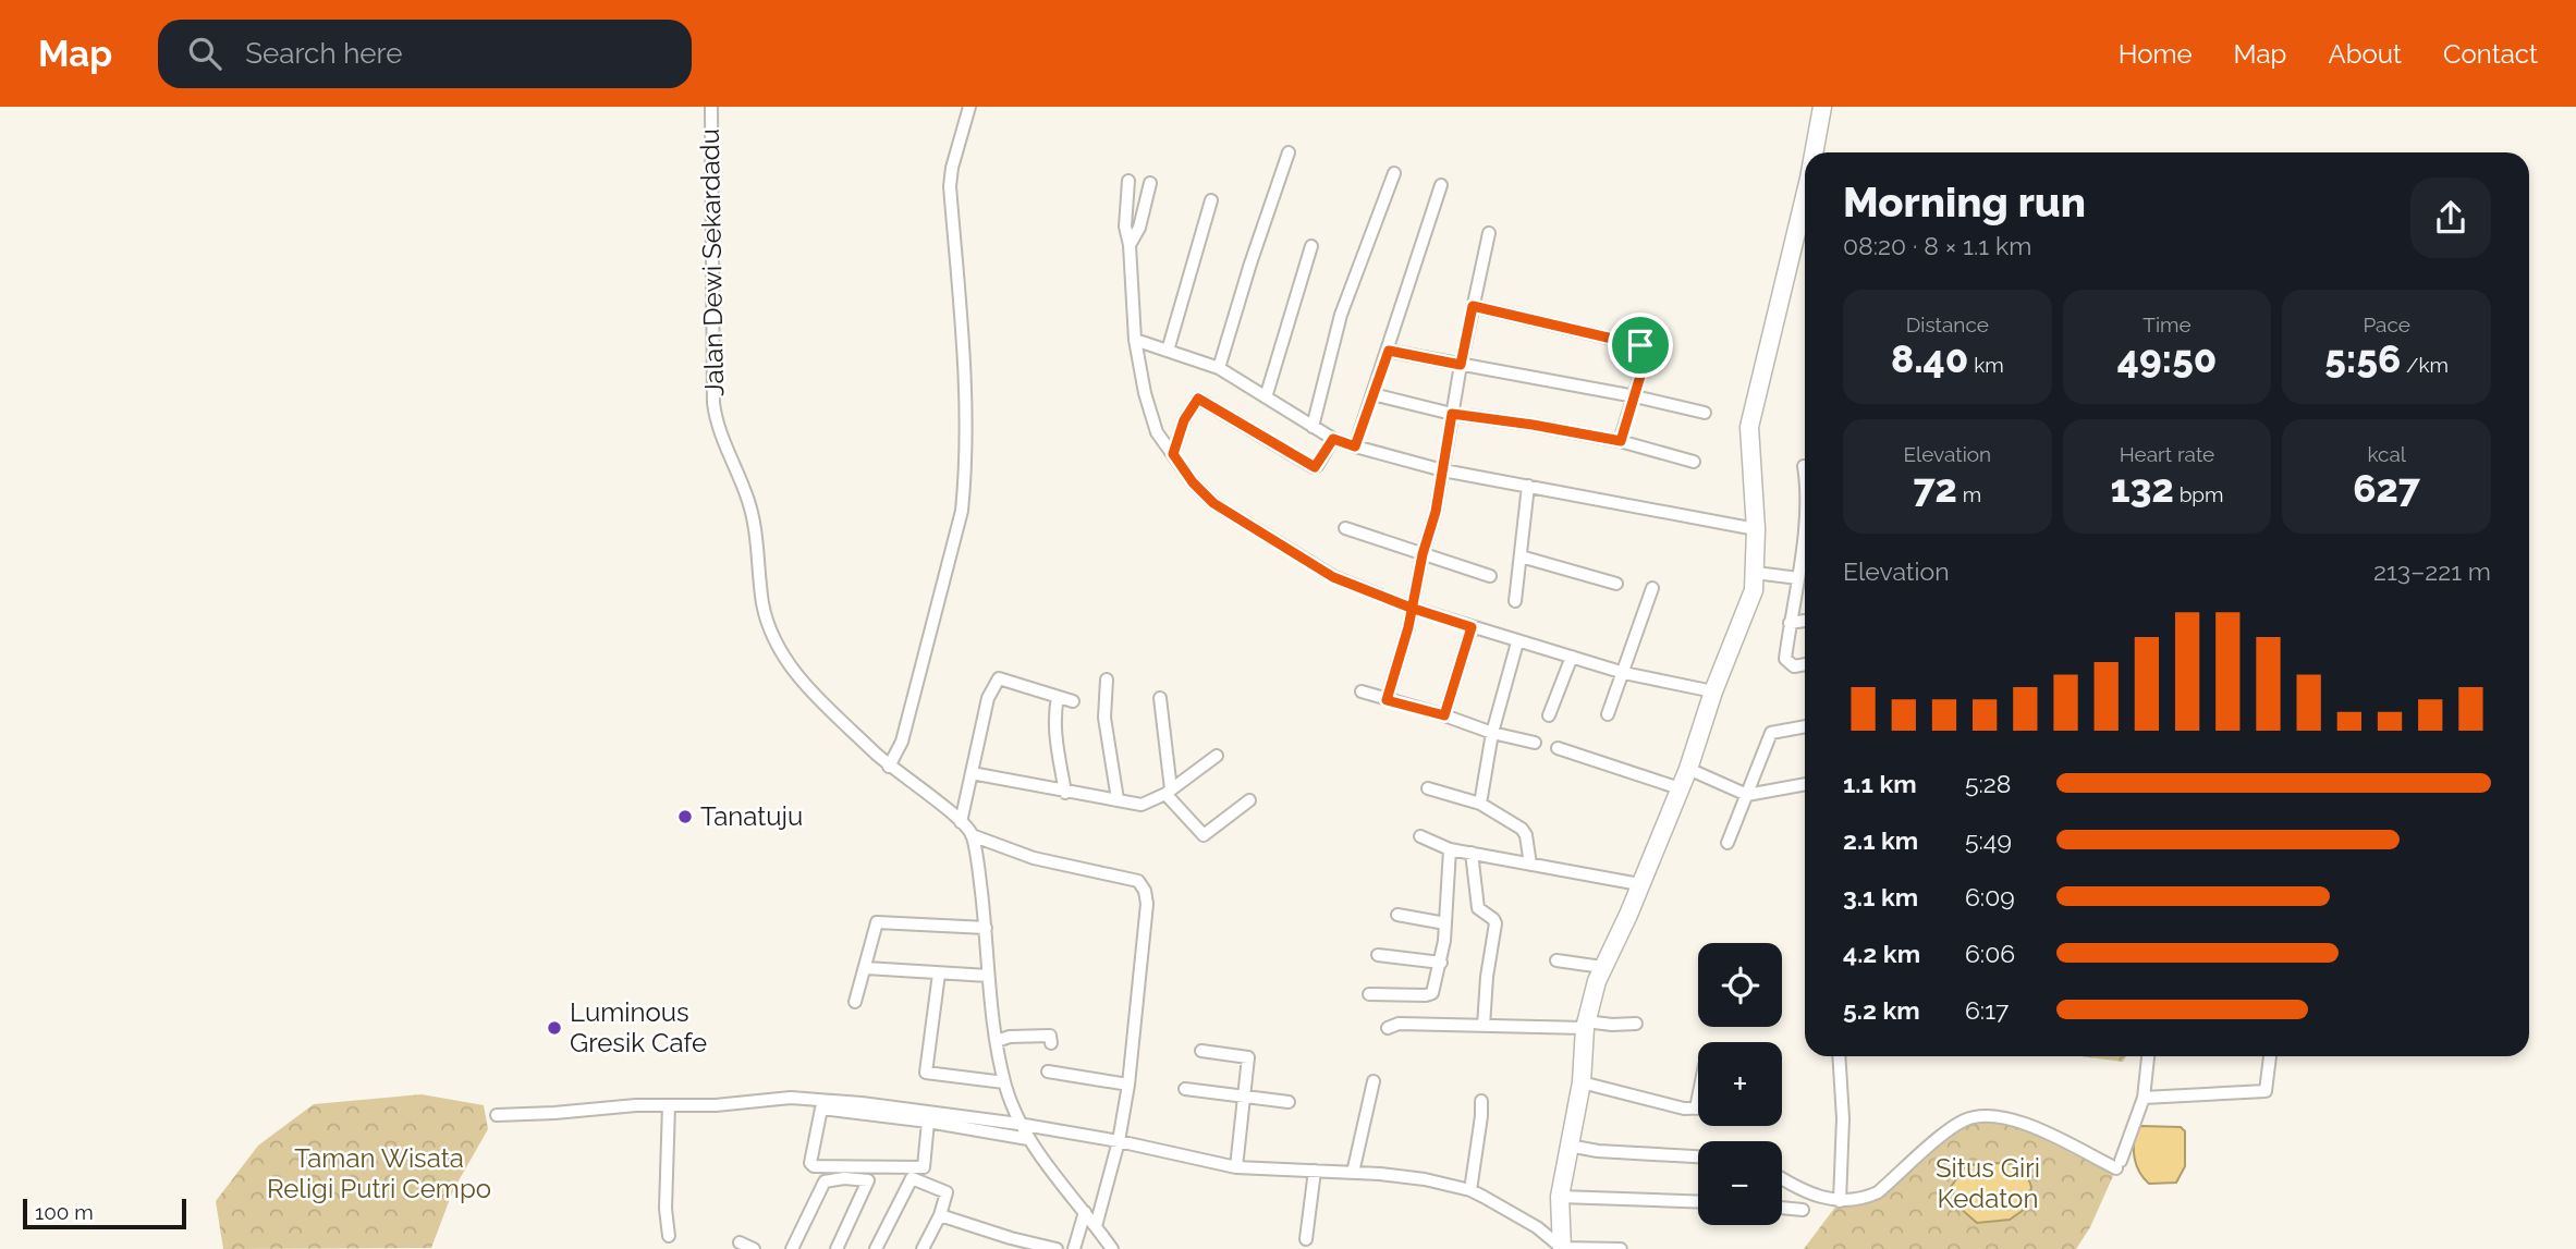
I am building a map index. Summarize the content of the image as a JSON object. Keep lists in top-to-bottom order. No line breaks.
{"streets":{"street":["Jalan Dewi Sekardadu"]},"parks":["Taman Wisata Religi Putri Cempo","Situs Giri Kedaton"],"places":["Tanatuju","Luminous Gresik Cafe"],"scale_bar":"100 m","page":{"header":"Map","search":"Search here","nav":["Home","Map","About","Contact"],"heading":["Morning run","08:20 · 8 × 1.1 km"],"stats":[["Distance","8.40 km"],["Time","49:50"],["Pace","5:56 /km"],["Elevation","72 m"],["Heart rate","132 bpm"],["kcal","627"]],"chart":["Elevation","213–221 m"],"list":[{"name":"1.1 km","note":"5:28"},{"name":"2.1 km","note":"5:49"},{"name":"3.1 km","note":"6:09"},{"name":"4.2 km","note":"6:06"},{"name":"5.2 km","note":"6:17"}],"map_buttons":["+","−"],"scale":"100 m"}}
